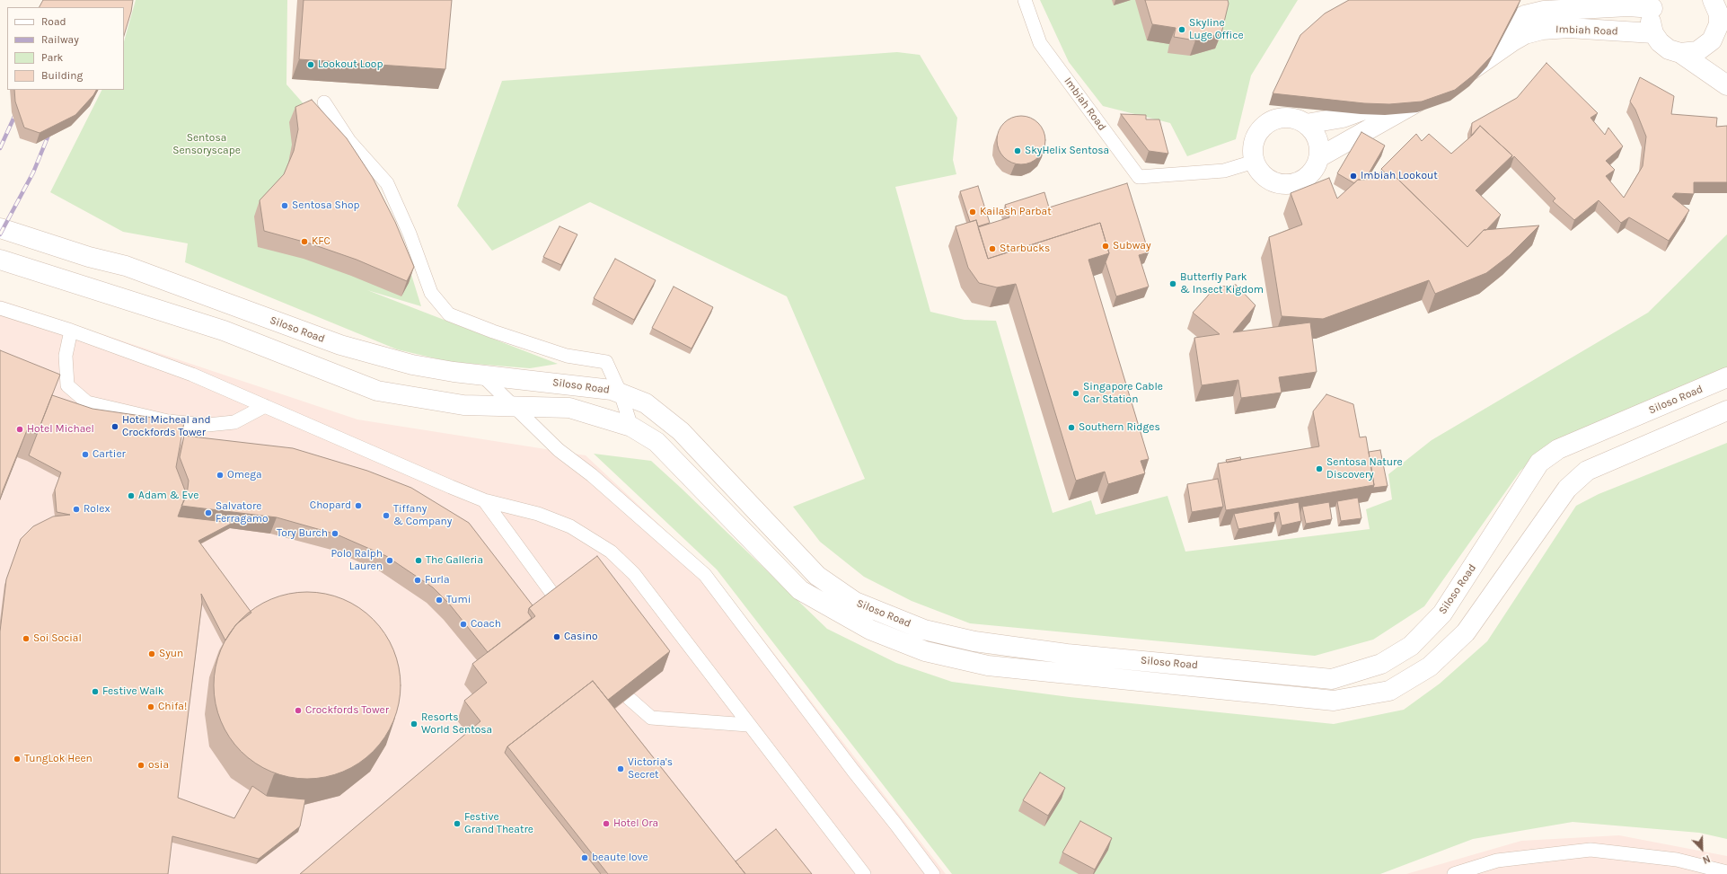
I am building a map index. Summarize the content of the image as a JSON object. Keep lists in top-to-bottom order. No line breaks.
{"streets":{"street":["Imbiah Road","Siloso Road"]},"parks":["Sentosa Sensoryscape"],"places":["Skyline Luge Office","Lookout Loop","SkyHelix Sentosa","Imbiah Lookout","Sentosa Shop","Kailash Parbat","KFC","Subway","Starbucks","Butterfly Park & Insect Kigdom","Singapore Cable Car Station","Hotel Micheal and Crockfords Tower","Southern Ridges","Hotel Michael","Cartier","Sentosa Nature Discovery","Omega","Adam & Eve","Chopard","Rolex","Salvatore Ferragamo","Tiffany & Company","Tory Burch","Polo Ralph Lauren","The Galleria","Furla","Tumi","Coach","Casino","Soi Social","Syun","Festive Walk","Chifa!","Crockfords Tower","Resorts World Sentosa","TungLok Heen","osia","Victoria's Secret","Festive Grand Theatre","Hotel Ora","beaute love"],"legend":["Road","Railway","Park","Building"],"north":"bottom right"}
